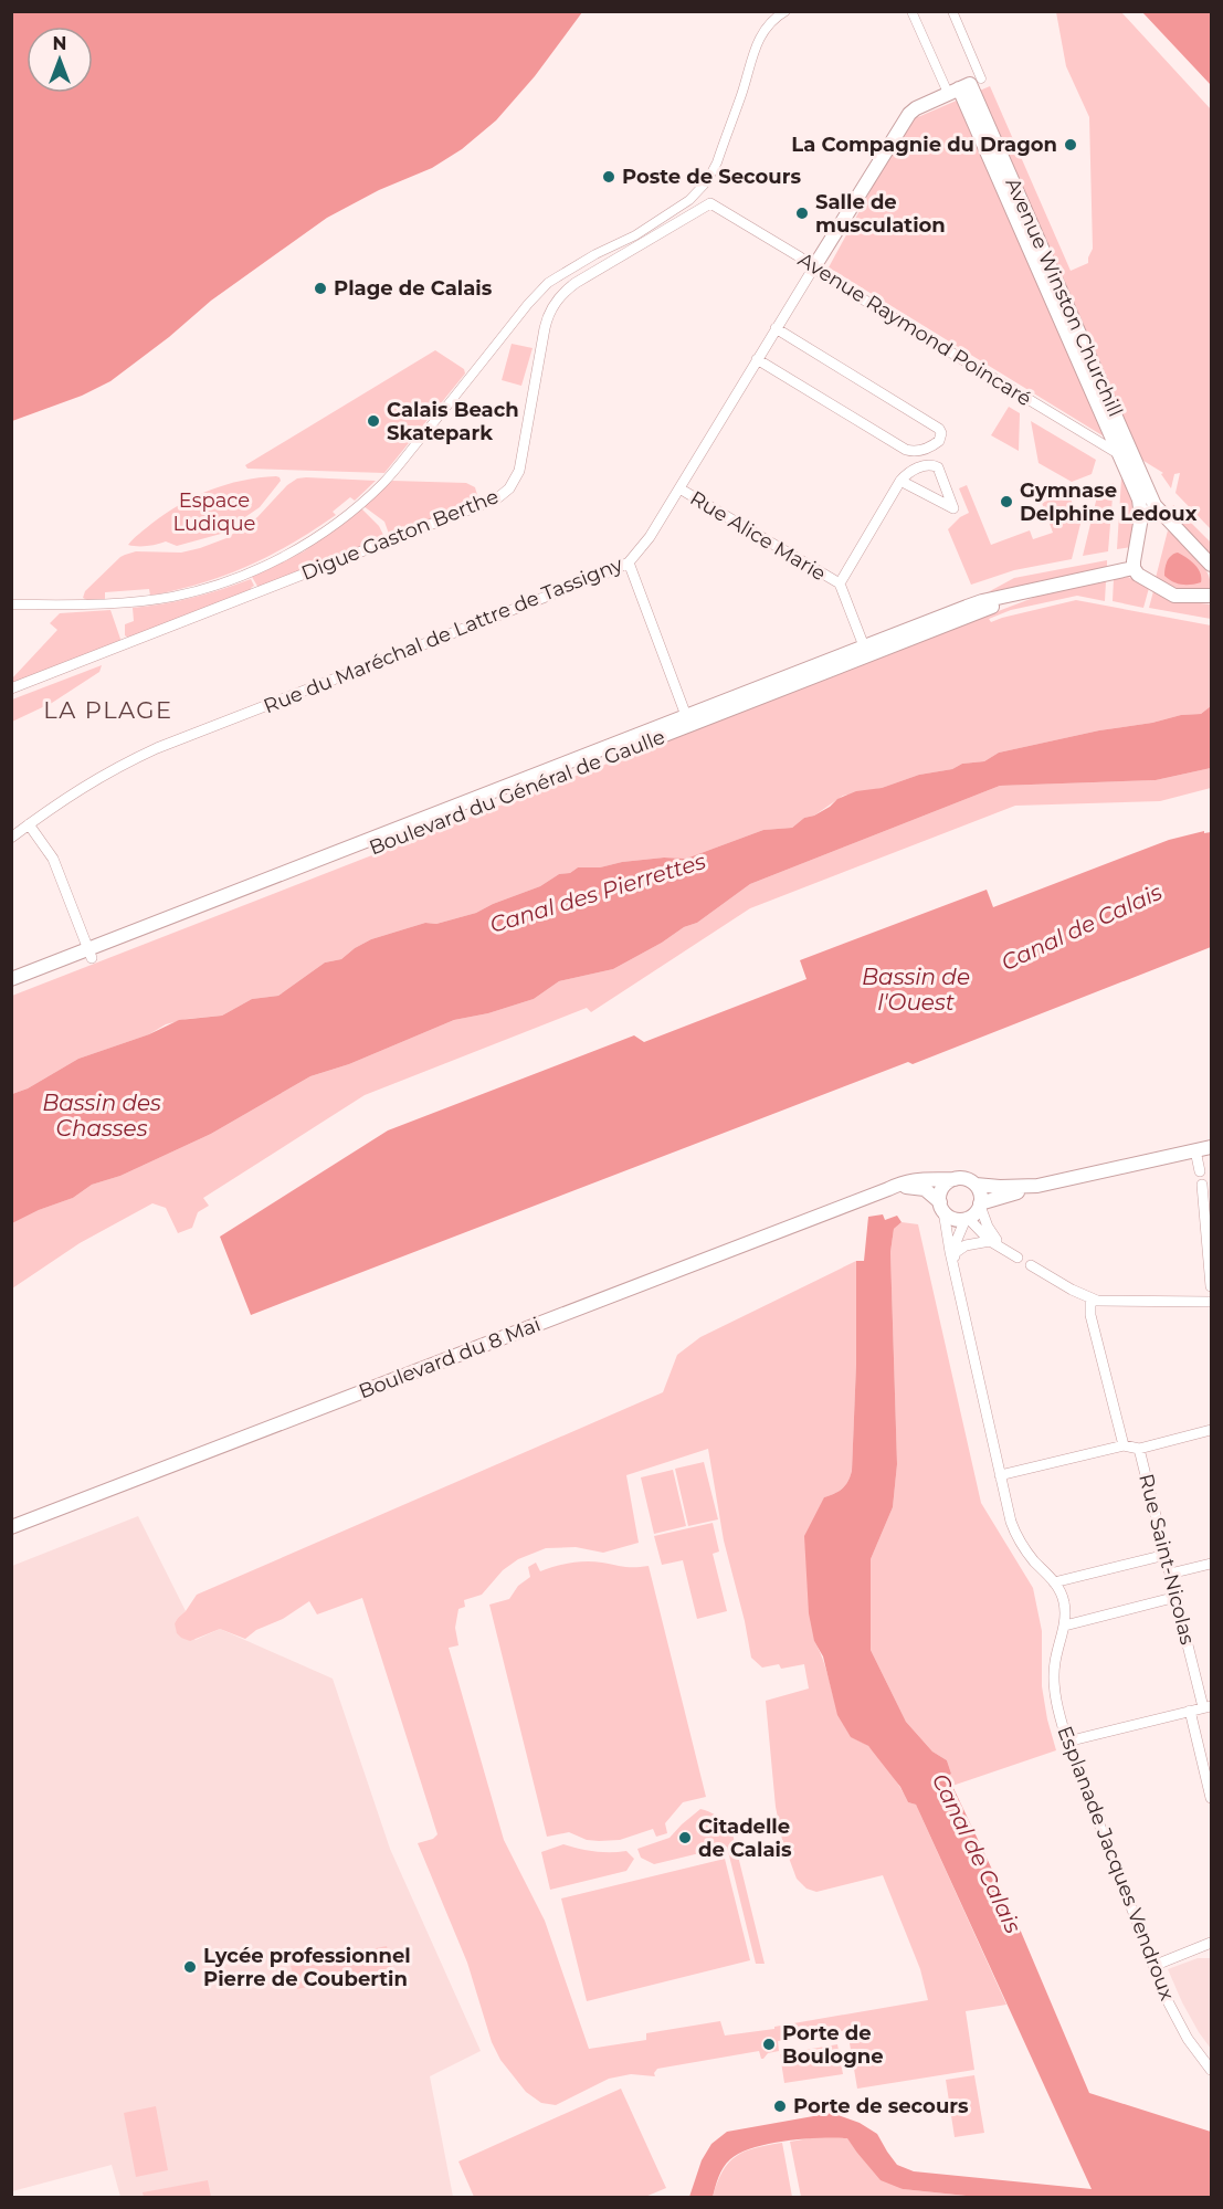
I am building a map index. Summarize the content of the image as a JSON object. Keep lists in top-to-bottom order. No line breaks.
{"streets":{"street":["Avenue Winston Churchill","Avenue Raymond Poincaré","Digue Gaston Berthe","Rue Alice Marie","Rue du Maréchal de Lattre de Tassigny","Boulevard du Général de Gaulle","Boulevard du 8 Mai","Rue Saint-Nicolas","Esplanade Jacques Vendroux"]},"crossings":[["Avenue Winston Churchill","Avenue Raymond Poincaré"],["Avenue Winston Churchill","Rue du Maréchal de Lattre de Tassigny"],["Avenue Raymond Poincaré","Digue Gaston Berthe"],["Avenue Raymond Poincaré","Rue du Maréchal de Lattre de Tassigny"],["Rue Alice Marie","Rue du Maréchal de Lattre de Tassigny"],["Rue Alice Marie","Boulevard du Général de Gaulle"],["Boulevard du 8 Mai","Esplanade Jacques Vendroux"]],"districts":["LA PLAGE"],"water":["Canal des Pierrettes","Canal de Calais","Bassin de l'Ouest","Bassin des Chasses"],"parks":["Espace Ludique"],"places":["La Compagnie du Dragon","Poste de Secours","Salle de musculation","Plage de Calais","Calais Beach Skatepark","Gymnase Delphine Ledoux","Citadelle de Calais","Lycée professionnel Pierre de Coubertin","Porte de Boulogne","Porte de secours"],"north":"top"}
